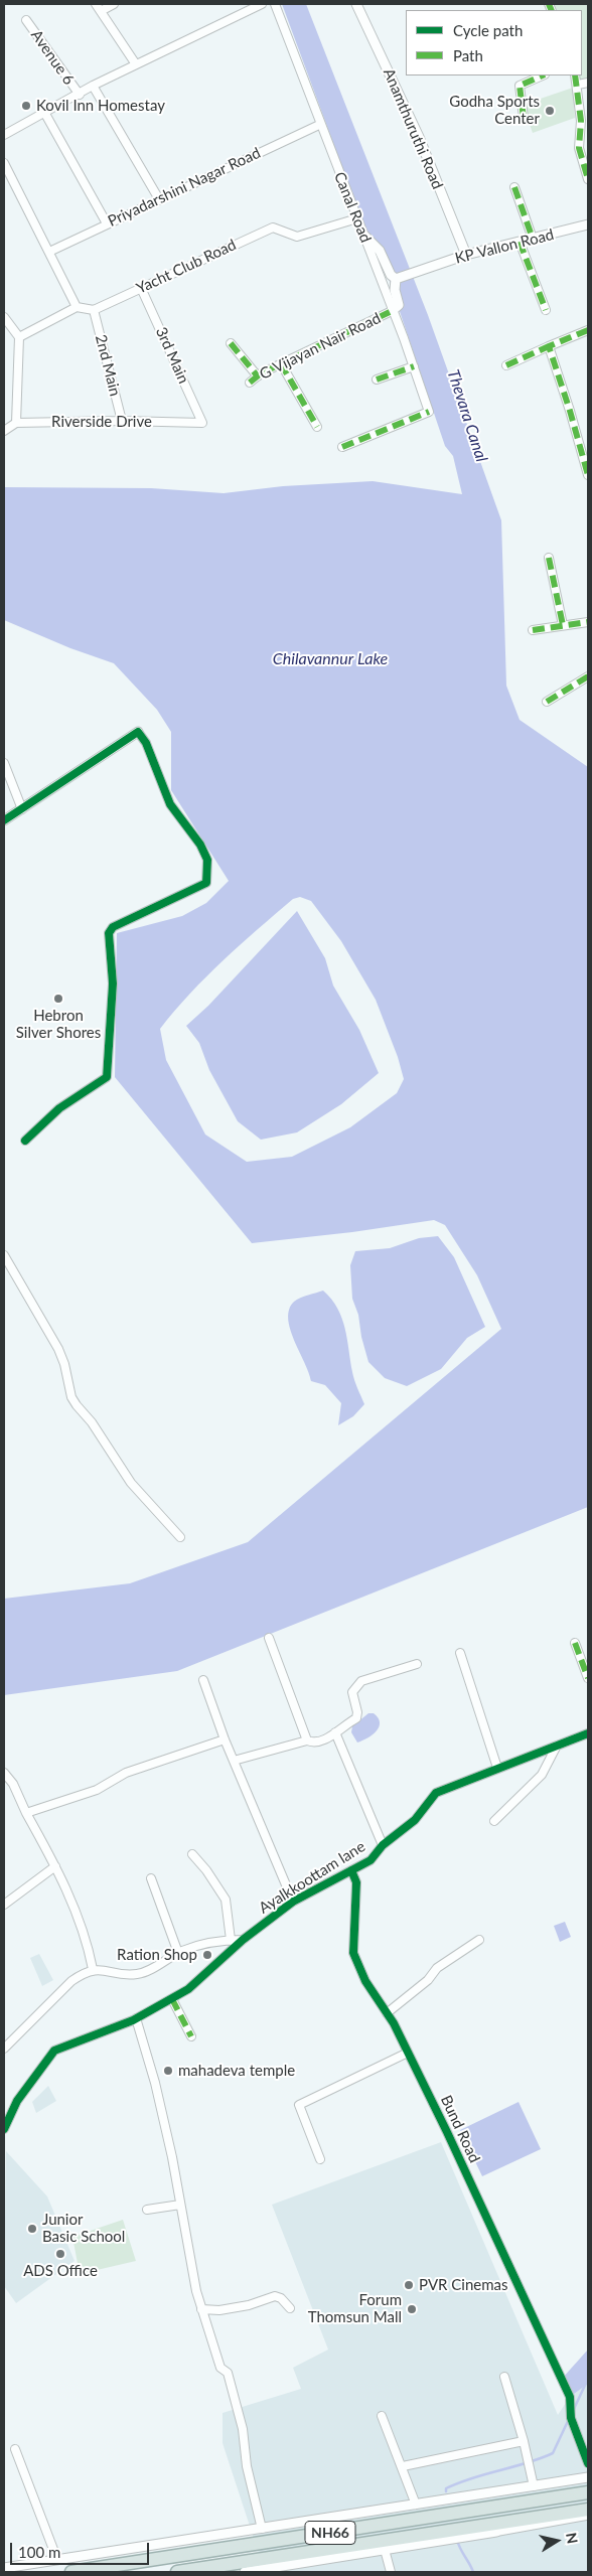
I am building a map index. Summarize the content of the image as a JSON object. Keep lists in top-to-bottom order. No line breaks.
{"streets":{"highway":["NH66"],"street":["Avenue 6","Anamthuruthi Road","Priyadarshini Nagar Road","Canal Road","KP Vallon Road","Yacht Club Road","G Vijayan Nair Road","3rd Main","2nd Main","Riverside Drive","Ayalkkoottam lane","Bund Road"]},"crossings":[["Anamthuruthi Road","KP Vallon Road"],["Priyadarshini Nagar Road","Canal Road"],["Canal Road","Yacht Club Road"],["Canal Road","G Vijayan Nair Road"],["Yacht Club Road","3rd Main"],["Yacht Club Road","2nd Main"],["3rd Main","Riverside Drive"],["2nd Main","Riverside Drive"],["Ayalkkoottam lane","Bund Road"]],"water":["Thevara Canal","Chilavannur Lake"],"places":["Kovil Inn Homestay","Godha Sports Center","Hebron Silver Shores","Ration Shop","mahadeva temple","Junior Basic School","ADS Office","PVR Cinemas","Forum Thomsun Mall"],"legend":["Cycle path","Path"],"scale_bar":"100 m","north":"right"}
